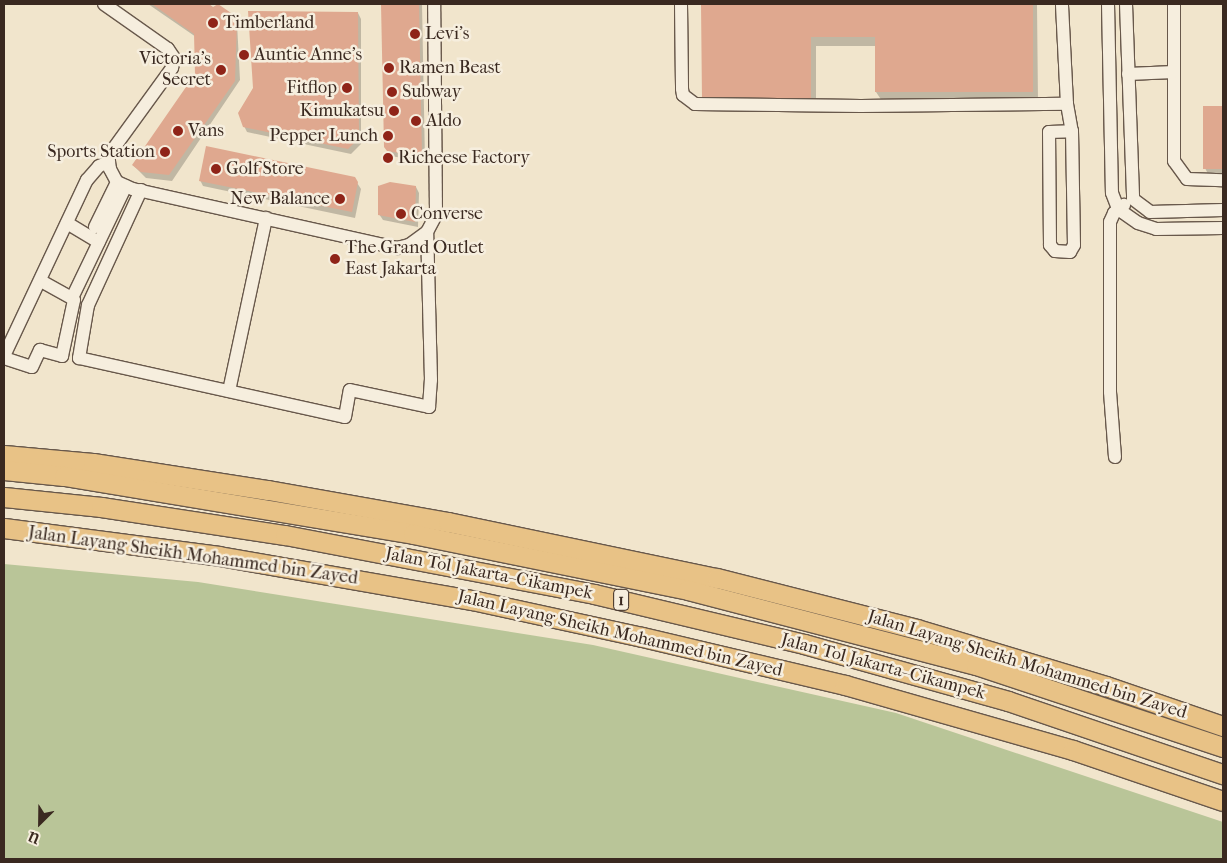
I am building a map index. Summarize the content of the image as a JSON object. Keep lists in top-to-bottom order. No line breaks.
{"streets":{"highway":["Jalan Layang Sheikh Mohammed bin Zayed","Jalan Tol Jakarta–Cikampek","1"]},"places":["Timberland","Levi's","Auntie Anne's","Ramen Beast","Victoria's Secret","Fitflop","Subway","Kimukatsu","Aldo","Vans","Pepper Lunch","Sports Station","Richeese Factory","Golf Store","New Balance","Converse","The Grand Outlet East Jakarta"],"north":"bottom left"}
